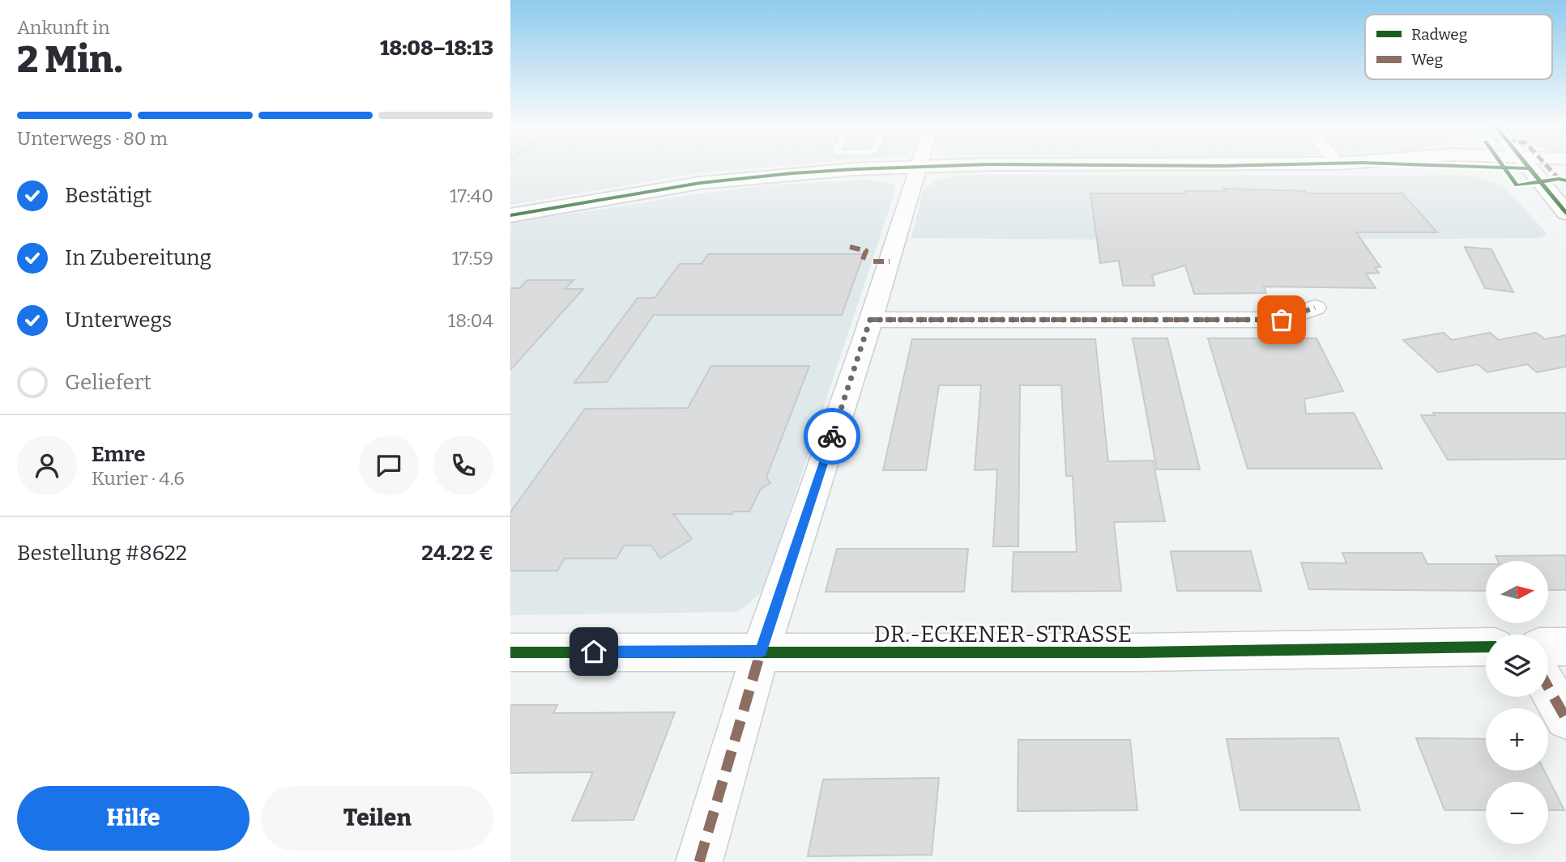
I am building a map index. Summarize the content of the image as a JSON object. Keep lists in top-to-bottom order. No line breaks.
{"streets":{"street":["DR.-ECKENER-STRASSE"]},"legend":["Radweg","Weg"],"north":"right","page":{"heading":["2 Min.","Ankunft in","18:08–18:13"],"panel":["Emre","Kurier · 4.6","Bestellung #8622","24.22 €"],"bar":"Unterwegs · 80 m","list":[["Bestätigt","17:40"],["In Zubereitung","17:59"],["Unterwegs","18:04"],"Geliefert"],"map_buttons":["+","−"],"buttons":["Hilfe","Teilen"]}}
